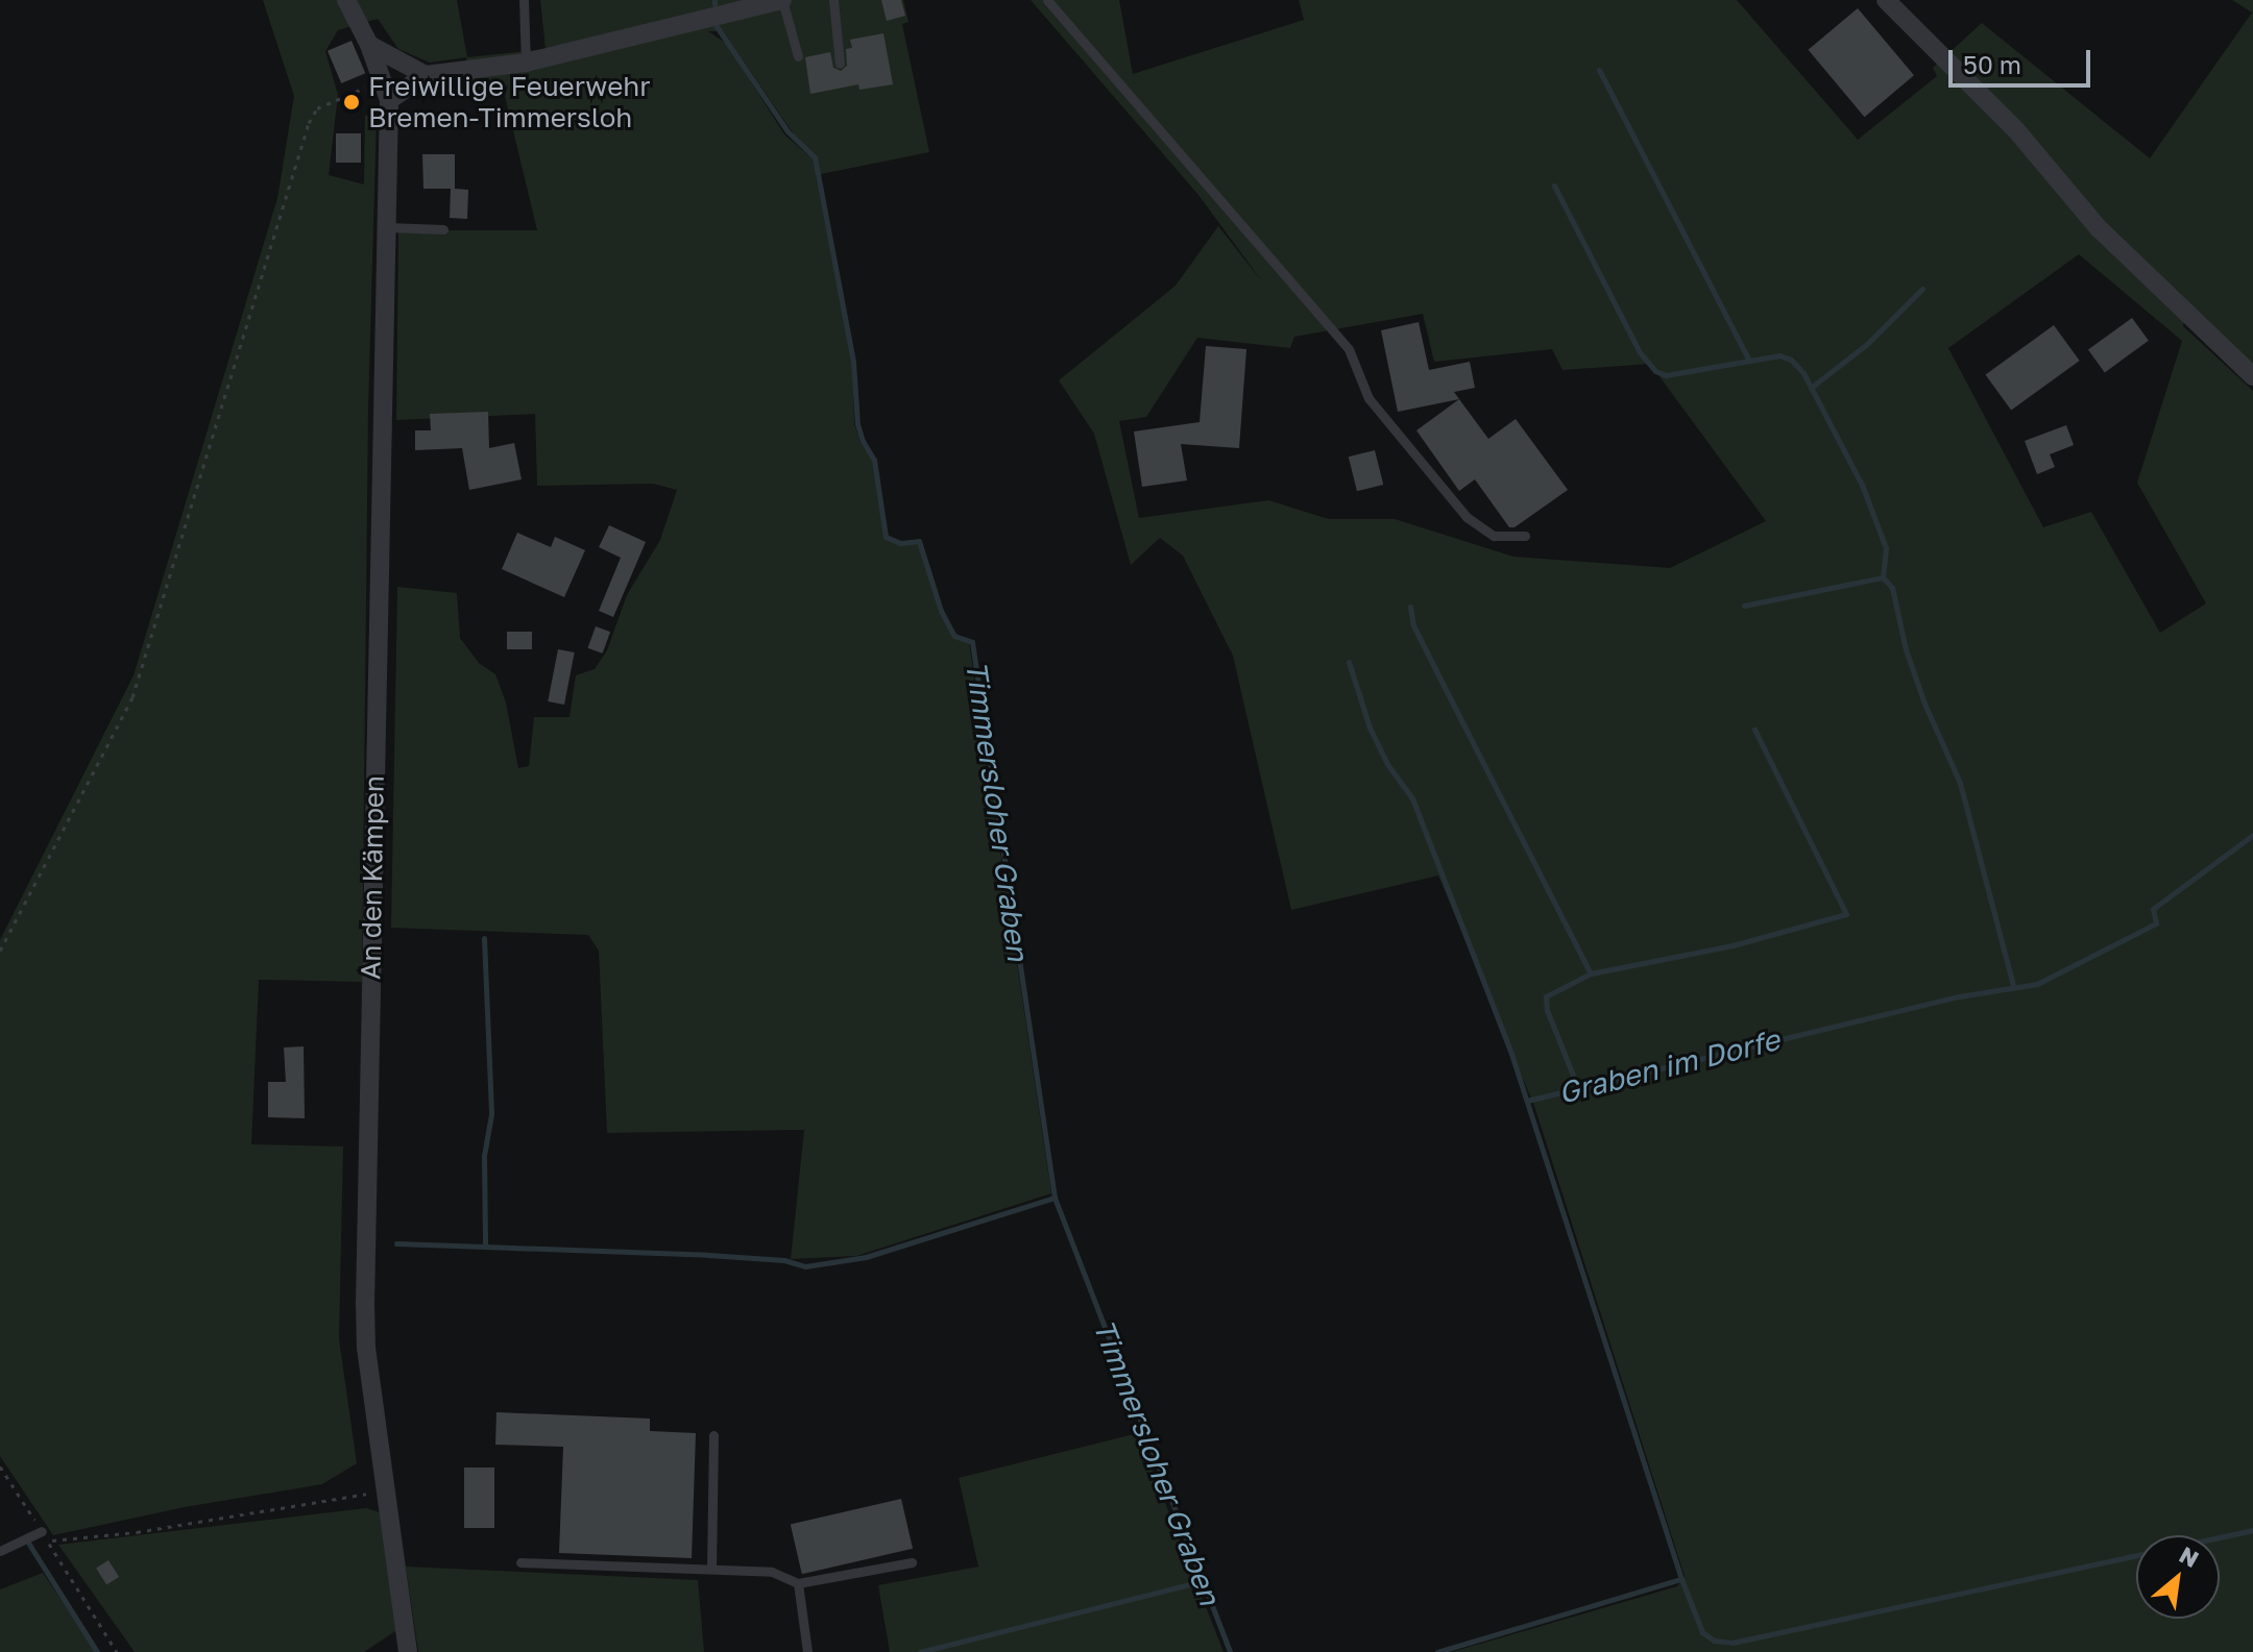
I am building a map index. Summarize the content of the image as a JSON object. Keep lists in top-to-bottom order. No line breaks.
{"streets":{"street":["An den Kämpen"]},"water":["Timmersloher Graben","Graben im Dorfe"],"places":["Freiwillige Feuerwehr Bremen-Timmersloh"],"scale_bar":"50 m","north":"top right"}
